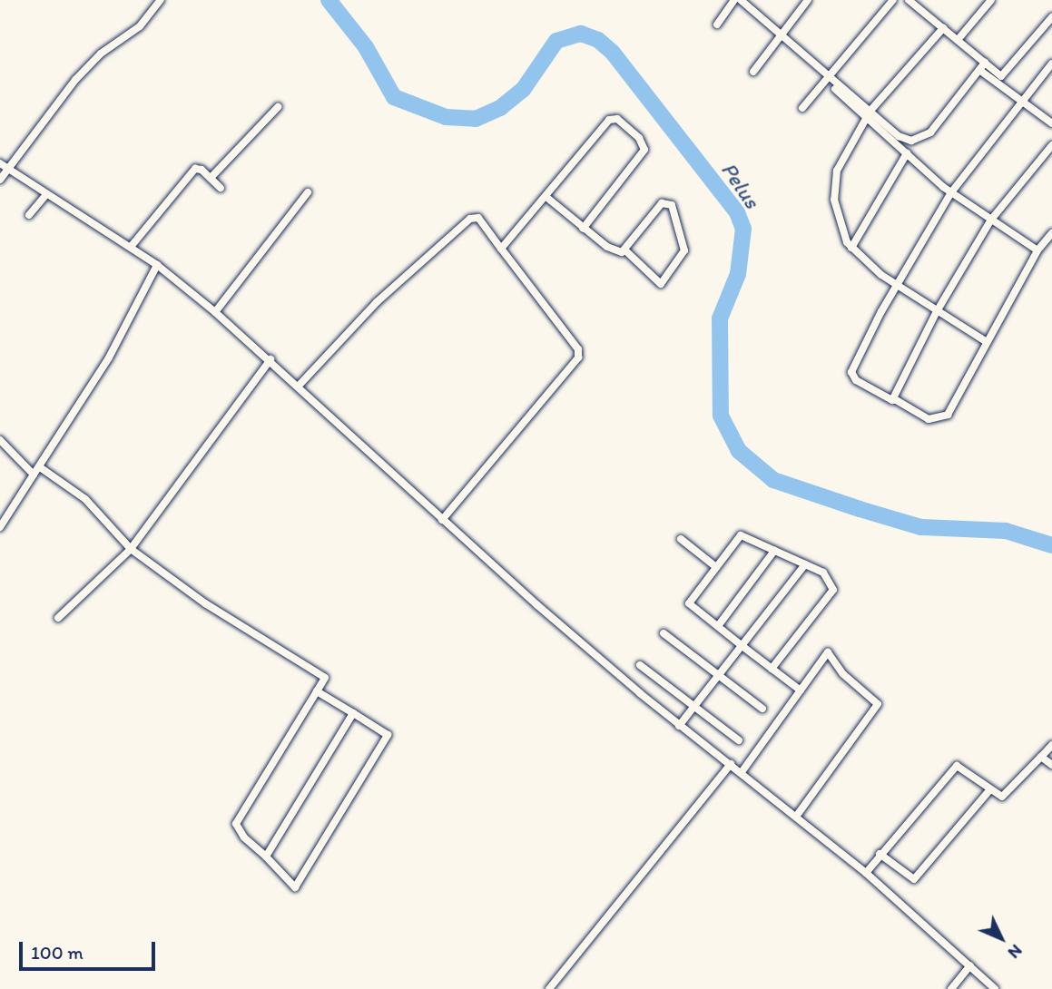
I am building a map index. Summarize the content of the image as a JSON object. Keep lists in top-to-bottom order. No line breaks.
{"water":["Pelus"],"scale_bar":"100 m","north":"bottom right"}
